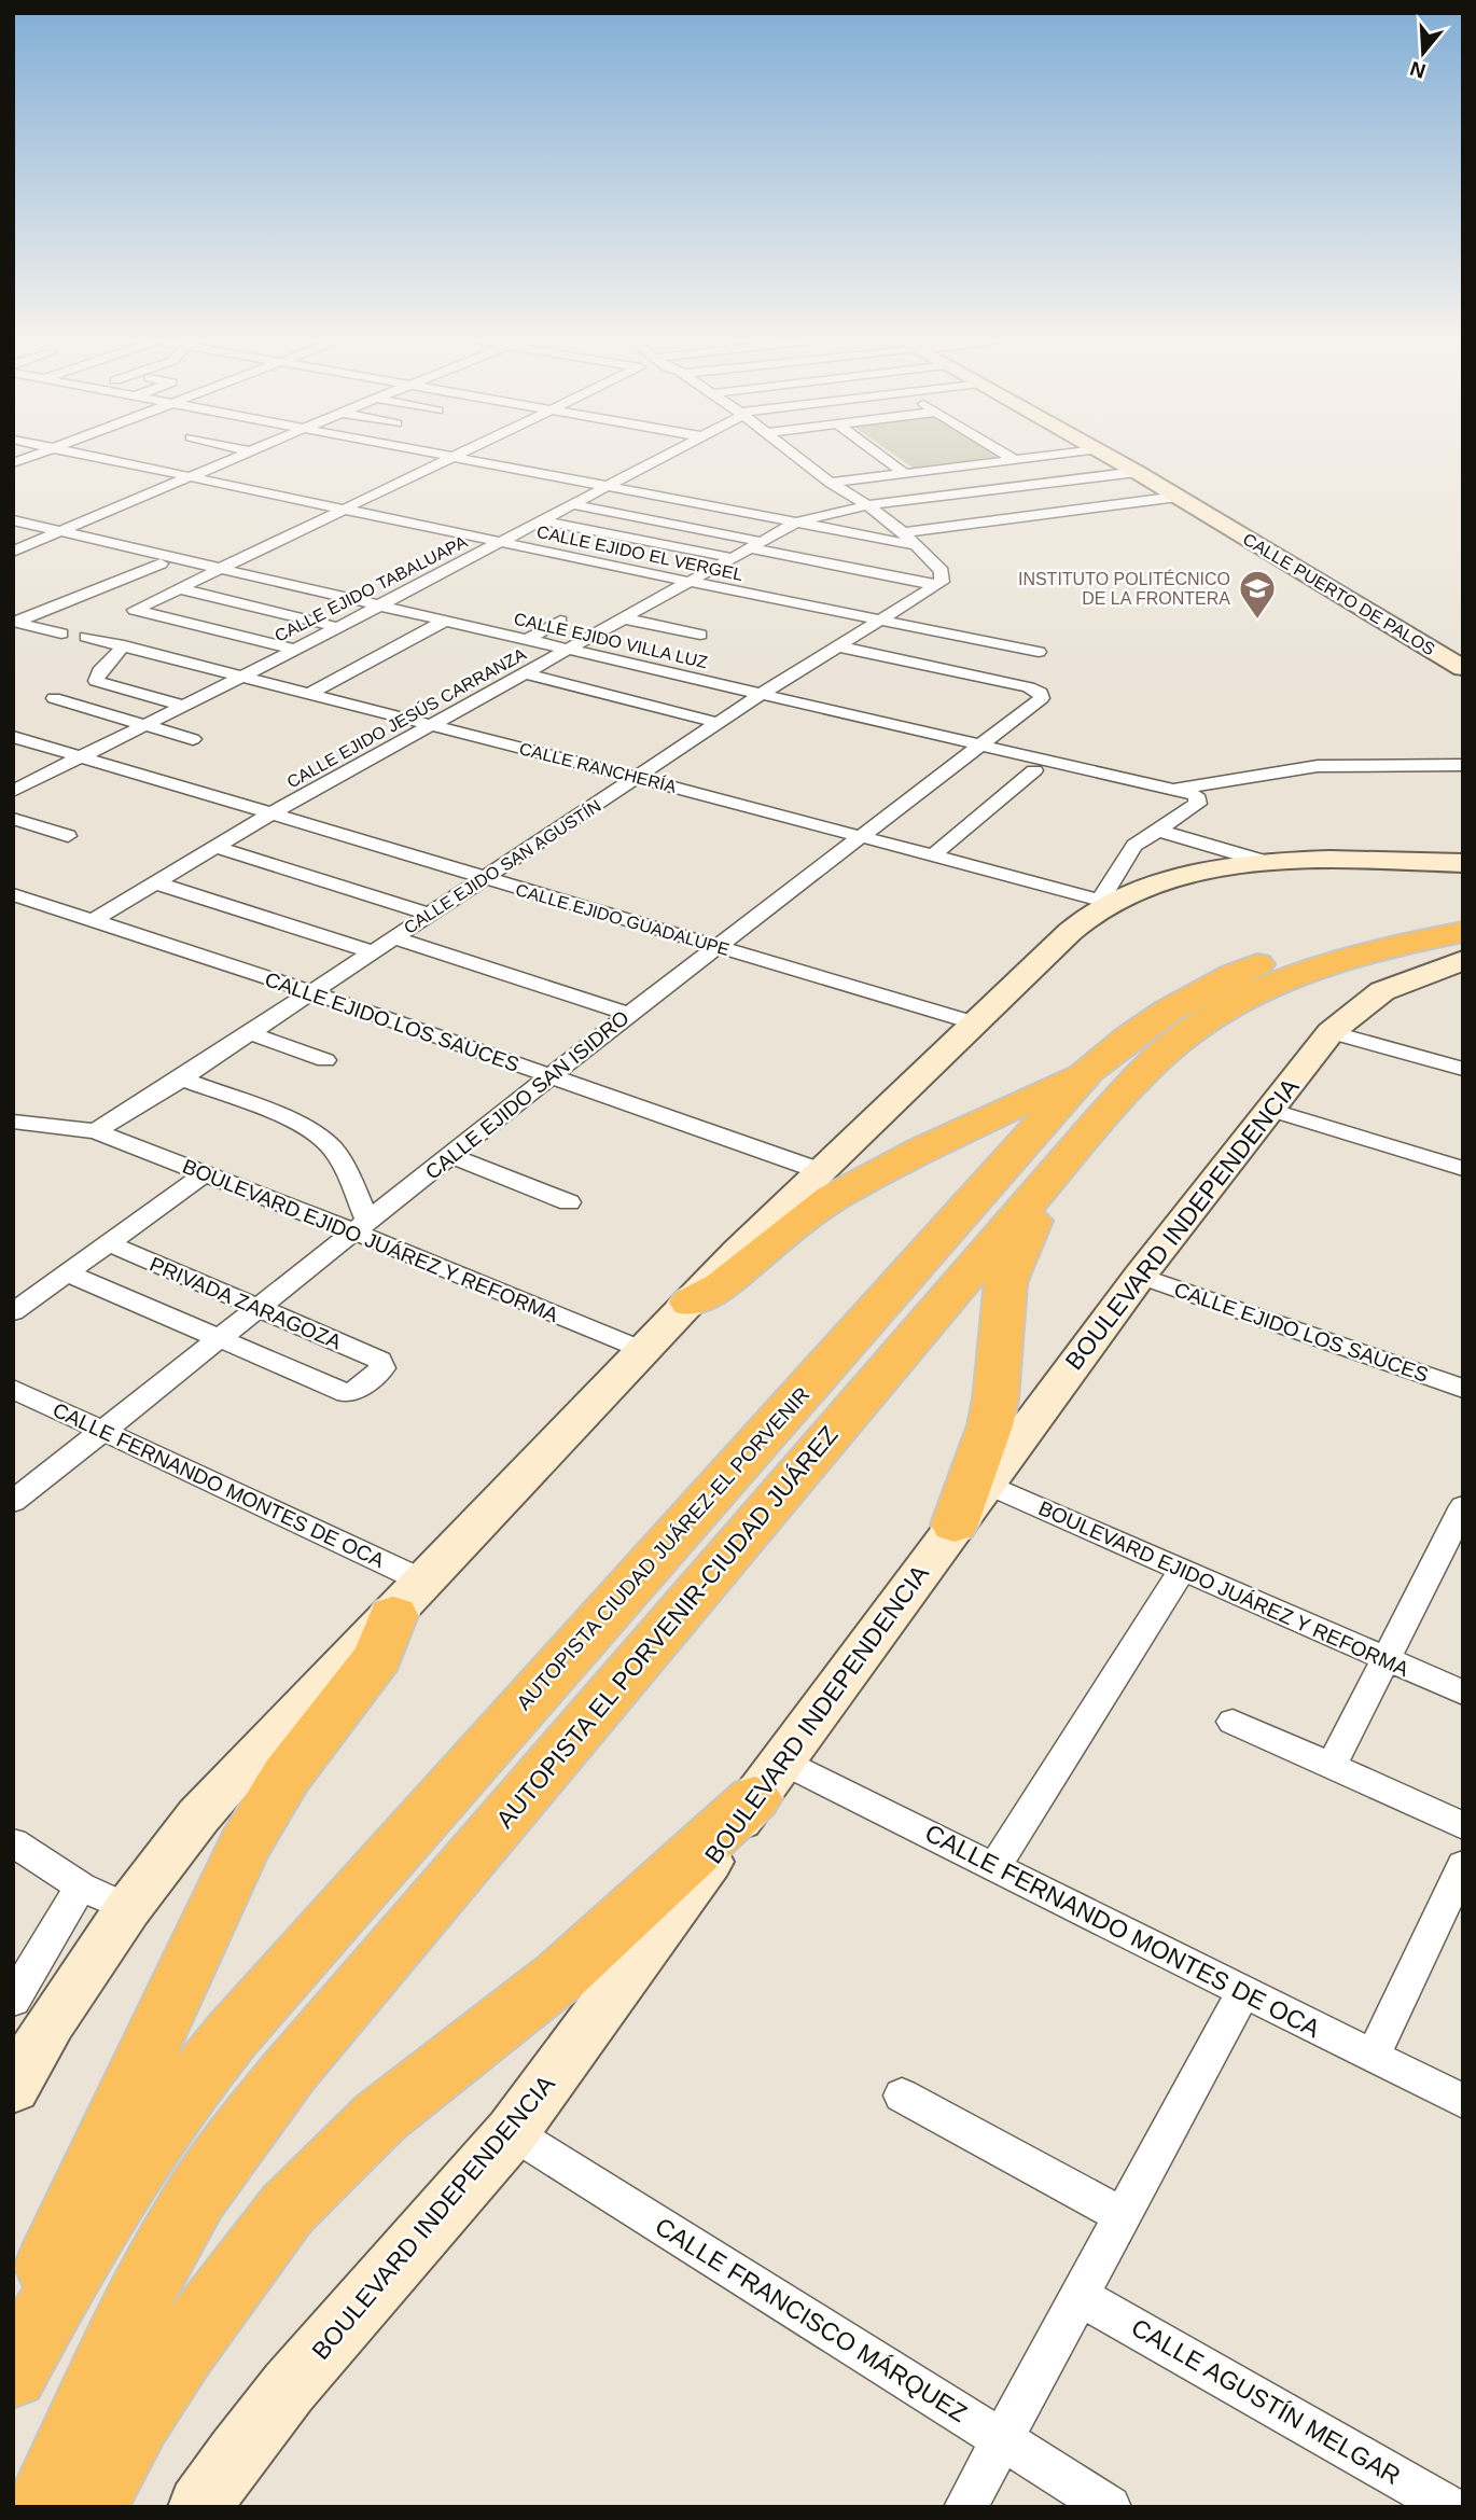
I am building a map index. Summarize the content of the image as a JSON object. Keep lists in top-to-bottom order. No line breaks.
{"streets":{"highway":["AUTOPISTA CIUDAD JUÁREZ-EL PORVENIR","AUTOPISTA EL PORVENIR-CIUDAD JUÁREZ"],"main road":["CALLE PUERTO DE PALOS","BOULEVARD INDEPENDENCIA"],"street":["CALLE EJIDO EL VERGEL","CALLE EJIDO TABALUAPA","CALLE EJIDO VILLA LUZ","CALLE EJIDO JESÚS CARRANZA","CALLE RANCHERÍA","CALLE EJIDO SAN AGUSTÍN","CALLE EJIDO GUADALUPE","CALLE EJIDO LOS SAUCES","CALLE EJIDO SAN ISIDRO","BOULEVARD EJIDO JUÁREZ Y REFORMA","PRIVADA ZARAGOZA","CALLE FERNANDO MONTES DE OCA","CALLE FRANCISCO MÁRQUEZ","CALLE AGUSTÍN MELGAR"]},"crossings":[["CALLE EJIDO EL VERGEL","CALLE EJIDO TABALUAPA"],["CALLE EJIDO EL VERGEL","CALLE EJIDO JESÚS CARRANZA"],["CALLE EJIDO EL VERGEL","CALLE EJIDO SAN AGUSTÍN"],["CALLE EJIDO TABALUAPA","CALLE EJIDO VILLA LUZ"],["CALLE EJIDO TABALUAPA","CALLE RANCHERÍA"],["CALLE EJIDO TABALUAPA","CALLE EJIDO GUADALUPE"],["CALLE PUERTO DE PALOS","CALLE EJIDO JESÚS CARRANZA"],["CALLE EJIDO VILLA LUZ","CALLE EJIDO JESÚS CARRANZA"],["CALLE EJIDO VILLA LUZ","CALLE EJIDO SAN AGUSTÍN"],["CALLE EJIDO VILLA LUZ","CALLE EJIDO SAN ISIDRO"],["CALLE EJIDO JESÚS CARRANZA","CALLE RANCHERÍA"],["CALLE EJIDO JESÚS CARRANZA","CALLE EJIDO GUADALUPE"],["CALLE EJIDO JESÚS CARRANZA","CALLE EJIDO LOS SAUCES"],["CALLE RANCHERÍA","CALLE EJIDO SAN AGUSTÍN"],["CALLE RANCHERÍA","CALLE EJIDO SAN ISIDRO"],["CALLE EJIDO SAN AGUSTÍN","CALLE EJIDO GUADALUPE"],["CALLE EJIDO SAN AGUSTÍN","CALLE EJIDO LOS SAUCES"],["CALLE EJIDO SAN AGUSTÍN","CALLE EJIDO SAN ISIDRO"],["CALLE EJIDO SAN AGUSTÍN","BOULEVARD EJIDO JUÁREZ Y REFORMA"],["CALLE EJIDO GUADALUPE","CALLE EJIDO SAN ISIDRO"],["CALLE EJIDO LOS SAUCES","CALLE EJIDO SAN ISIDRO"],["CALLE EJIDO LOS SAUCES","BOULEVARD INDEPENDENCIA"],["CALLE EJIDO SAN ISIDRO","BOULEVARD EJIDO JUÁREZ Y REFORMA"],["CALLE EJIDO SAN ISIDRO","PRIVADA ZARAGOZA"],["CALLE EJIDO SAN ISIDRO","CALLE FERNANDO MONTES DE OCA"],["BOULEVARD INDEPENDENCIA","BOULEVARD EJIDO JUÁREZ Y REFORMA"],["BOULEVARD INDEPENDENCIA","CALLE FERNANDO MONTES DE OCA"],["BOULEVARD INDEPENDENCIA","CALLE FRANCISCO MÁRQUEZ"],["AUTOPISTA CIUDAD JUÁREZ-EL PORVENIR","AUTOPISTA EL PORVENIR-CIUDAD JUÁREZ"]],"places":{"school or university":["INSTITUTO POLITÉCNICO DE LA FRONTERA"]},"north":"bottom"}
